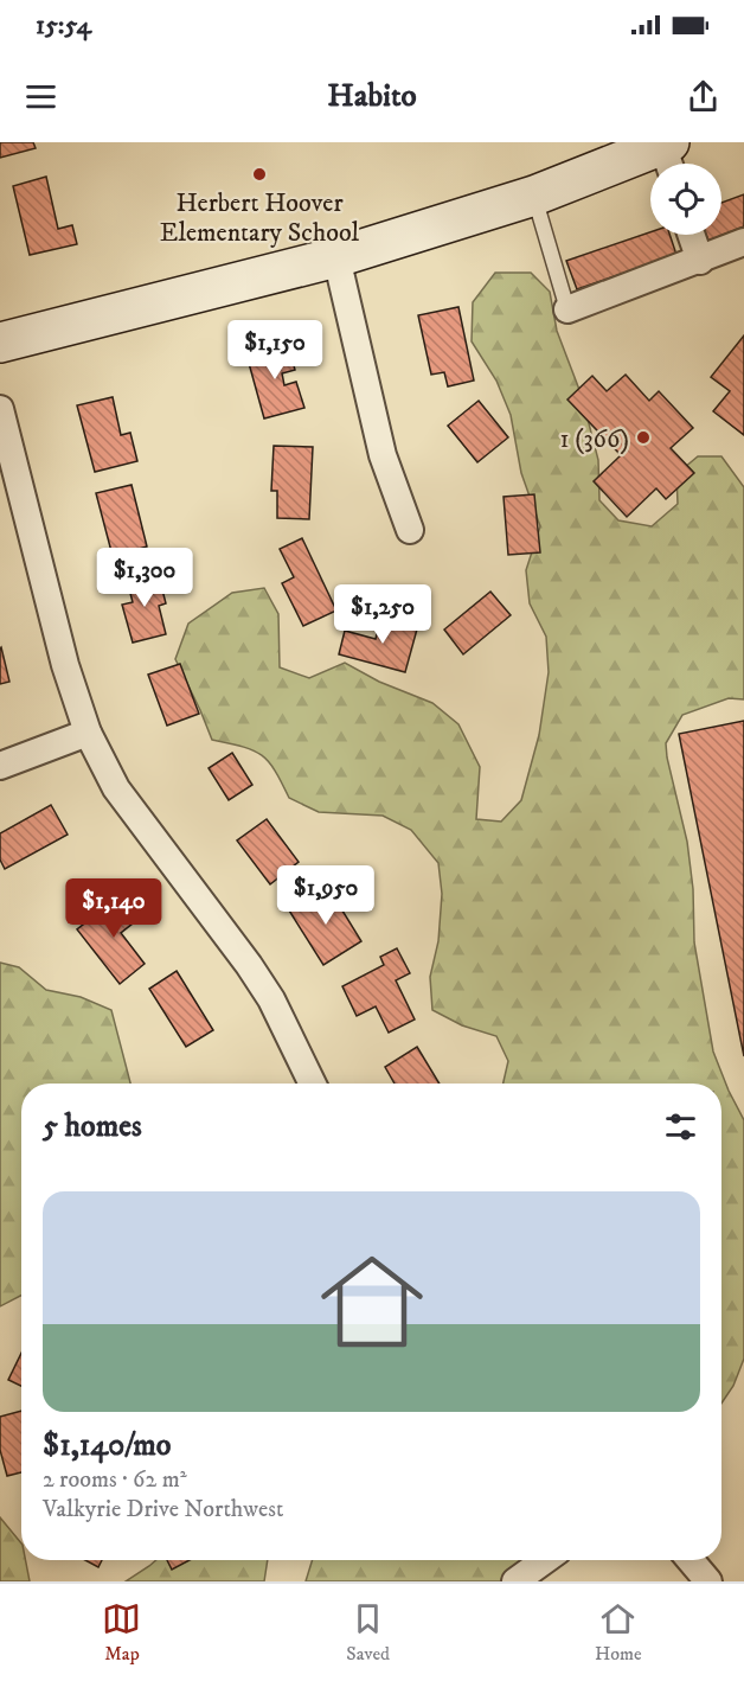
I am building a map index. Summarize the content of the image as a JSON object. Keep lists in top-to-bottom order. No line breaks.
{"places":["Herbert Hoover Elementary School","1 (366)"],"page":{"status":"15:54","header":"Habito","price":["$1,150","$1,300","$1,250","$1,950","$1,140"],"heading":"5 homes","list":[{"name":"$1,140/mo","note":"2 rooms · 62 m² · Valkyrie Drive Northwest"}],"tabs":["Map","Saved","Home"]}}
